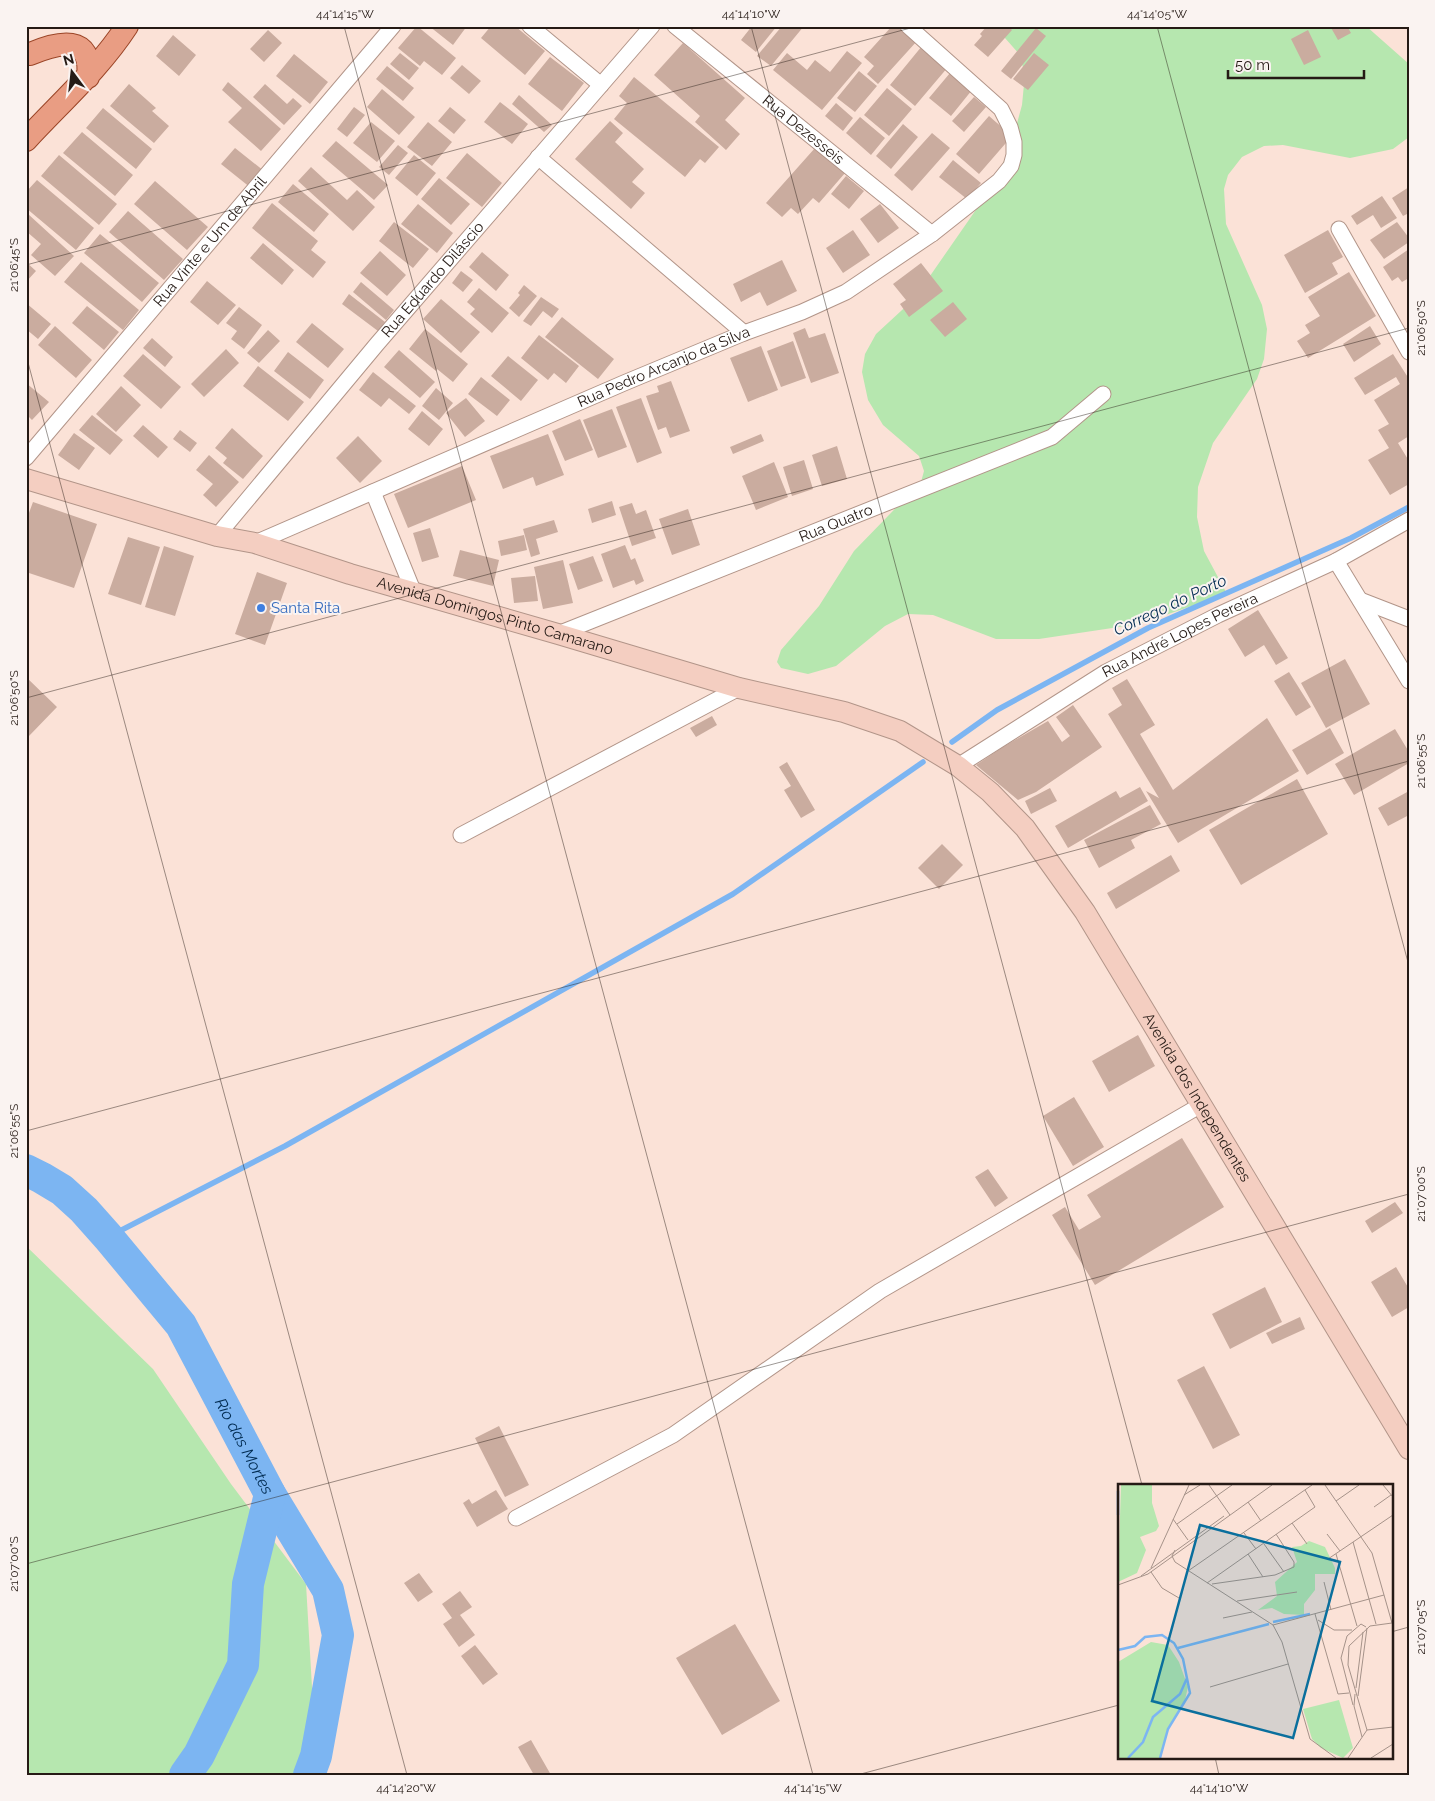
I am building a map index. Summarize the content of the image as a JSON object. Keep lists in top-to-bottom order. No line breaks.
{"streets":{"main road":["Avenida Domingos Pinto Camarano","Avenida dos Independentes"],"street":["Rua Dezesseis","Rua Vinte e Um de Abril","Rua Eduardo Diláscio","Rua Pedro Arcanjo da Silva","Rua Quatro","Rua André Lopes Pereira"]},"crossings":[["Rua Dezesseis","Rua Pedro Arcanjo da Silva"],["Rua Eduardo Diláscio","Avenida Domingos Pinto Camarano"],["Rua Pedro Arcanjo da Silva","Avenida Domingos Pinto Camarano"],["Rua Quatro","Avenida Domingos Pinto Camarano"],["Avenida Domingos Pinto Camarano","Rua André Lopes Pereira"],["Avenida Domingos Pinto Camarano","Avenida dos Independentes"],["Rua André Lopes Pereira","Avenida dos Independentes"]],"water":["Corrego do Porto","Rio das Mortes"],"places":["Santa Rita"],"scale_bar":"50 m","north":"top","coordinates":["44°14'15\"W","44°14'10\"W","44°14'05\"W","21°06'45\"S","21°06'50\"S","21°06'55\"S","21°07'00\"S","21°07'05\"S","44°14'20\"W"]}
